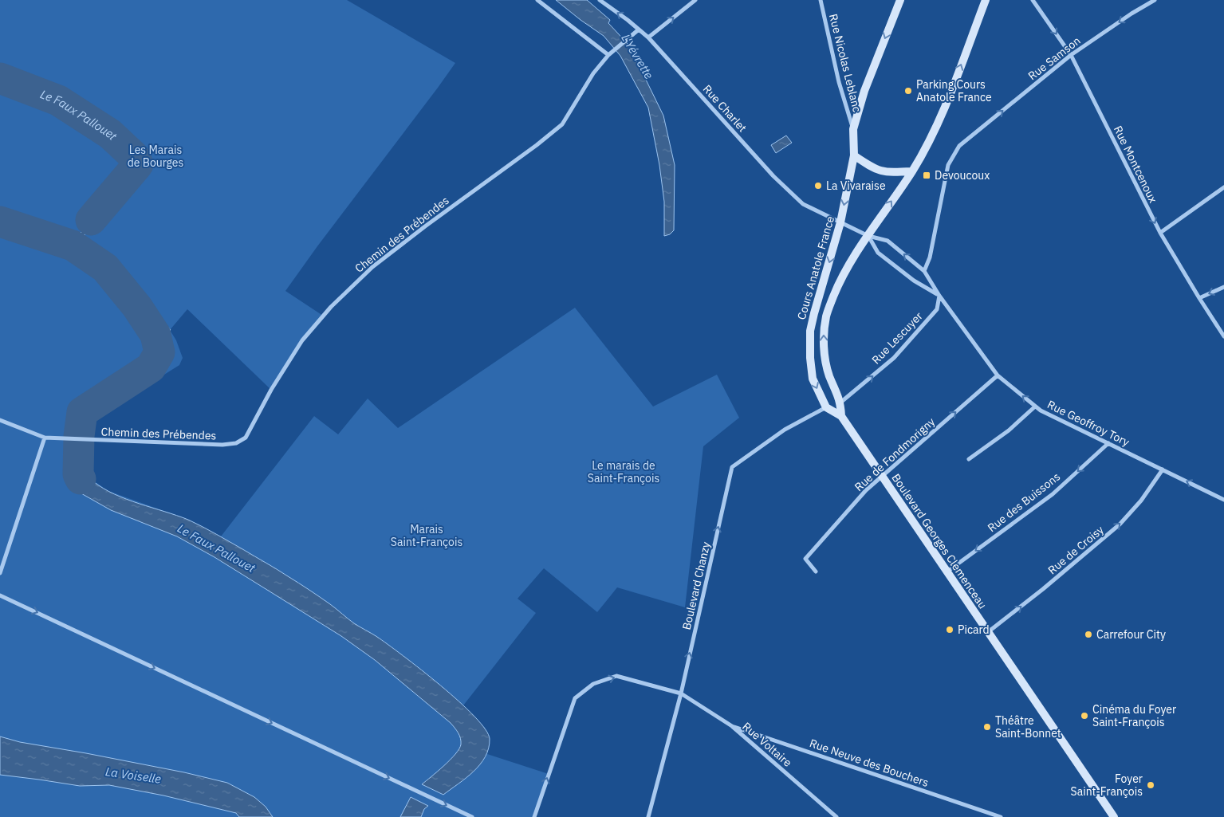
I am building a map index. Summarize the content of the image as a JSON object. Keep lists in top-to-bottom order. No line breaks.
{"streets":{"main road":["Cours Anatole France","Boulevard Georges Clemenceau"],"street":["Rue Samson","Rue Nicolas Leblanc","Rue Charlet","Rue Montcenoux","Chemin des Prébendes","Rue Lescuyer","Rue Geoffroy Tory","Rue de Fondmorigny","Rue des Buissons","Rue de Croisy","Boulevard Chanzy","Rue Voltaire","Rue Neuve des Bouchers"]},"crossings":[["Rue Samson","Rue Montcenoux"],["Rue Samson","Rue Geoffroy Tory"],["Rue Nicolas Leblanc","Cours Anatole France"],["Rue Charlet","Chemin des Prébendes"],["Rue Charlet","Cours Anatole France"],["Rue Charlet","Rue Geoffroy Tory"],["Cours Anatole France","Rue Lescuyer"],["Cours Anatole France","Rue Geoffroy Tory"],["Cours Anatole France","Boulevard Georges Clemenceau"],["Cours Anatole France","Boulevard Chanzy"],["Rue Lescuyer","Rue Geoffroy Tory"],["Rue Geoffroy Tory","Rue de Fondmorigny"],["Rue Geoffroy Tory","Rue des Buissons"],["Rue Geoffroy Tory","Rue de Croisy"],["Rue de Fondmorigny","Boulevard Georges Clemenceau"],["Rue des Buissons","Boulevard Georges Clemenceau"],["Boulevard Georges Clemenceau","Rue de Croisy"],["Boulevard Chanzy","Rue Voltaire"],["Rue Voltaire","Rue Neuve des Bouchers"]],"one_way":["Rue Montcenoux","Rue Lescuyer","Rue de Fondmorigny","Rue des Buissons","Rue de Croisy","Boulevard Chanzy"],"water":["L'Yévrette","Le Faux Pallouet","La Voiselle"],"parks":["Les Marais de Bourges","Le marais de Saint-François","Marais Saint-François"],"places":{"other":["Parking Cours Anatole France","La Vivaraise","Picard","Carrefour City","Cinéma du Foyer Saint-François","Théâtre Saint-Bonnet","Foyer Saint-François"],"transit":["Devoucoux"]}}
